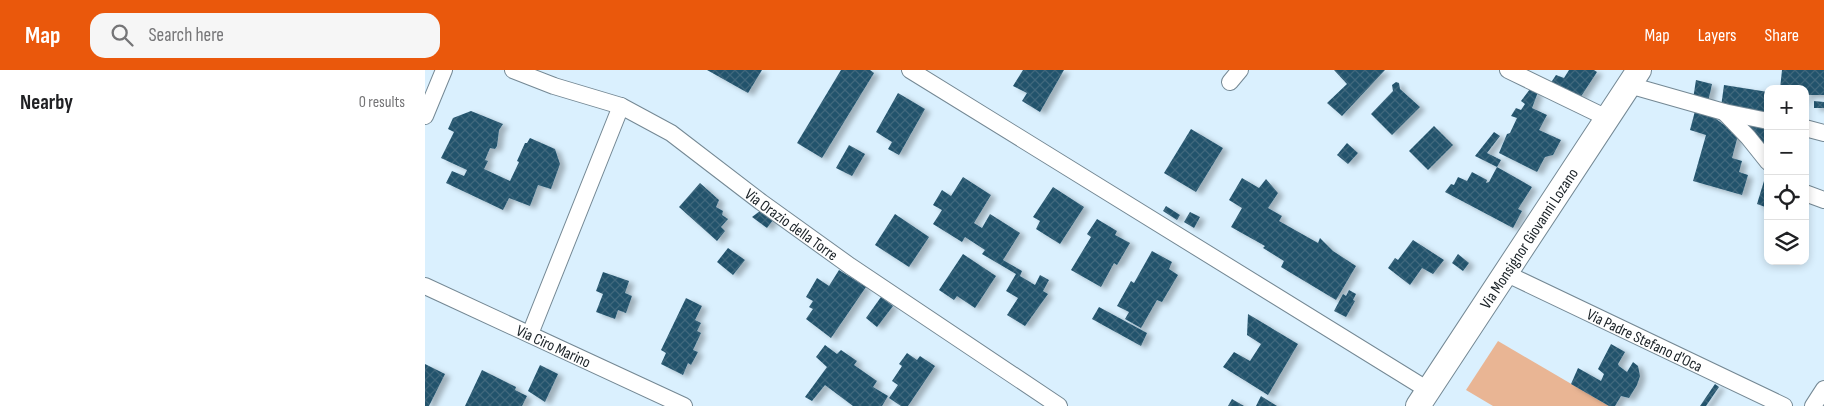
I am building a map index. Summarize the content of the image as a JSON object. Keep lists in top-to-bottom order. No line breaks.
{"streets":{"main road":["Via Monsignor Giovanni Lozano"],"street":["Via Orazio della Torre","Via Padre Stefano d'Oca","Via Ciro Marino"]},"crossings":[["Via Monsignor Giovanni Lozano","Via Padre Stefano d'Oca"]],"page":{"header":"Map","search":"Search here","nav":["Map","Layers","Share"],"heading":["Nearby","0 results"],"map_buttons":["+","−"]}}
